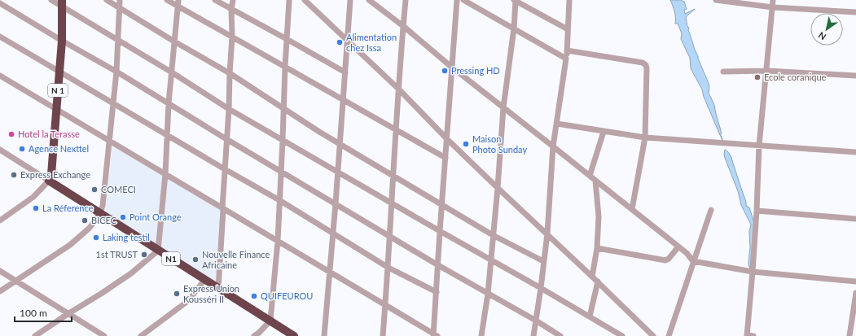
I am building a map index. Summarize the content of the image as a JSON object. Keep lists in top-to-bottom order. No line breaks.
{"streets":{"highway":["N 1","N1"]},"crossings":[["N 1","N1"]],"places":["Alimentation chez Issa","Pressing HD","Ecole coranique","Hotel la Terasse","Maison Photo Sunday","Agence Nexttel","Express Exchange","COMECI","La Réference","Point Orange","BICEC","Laking testil","1st TRUST","Nouvelle Finance Africaine","Express Union Kousséri II","QUIFEUROU"],"scale_bar":"100 m","north":"bottom left"}
